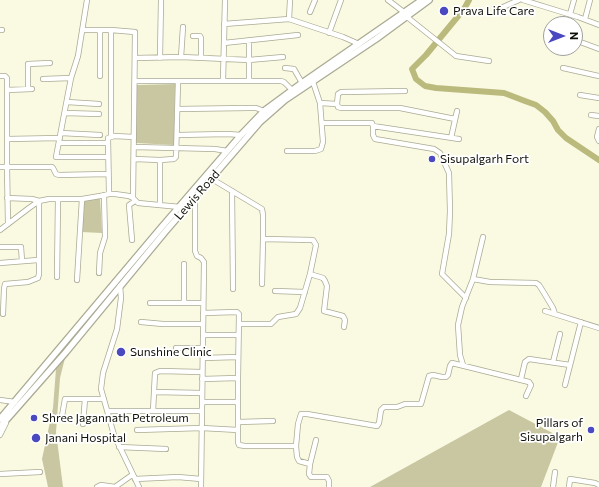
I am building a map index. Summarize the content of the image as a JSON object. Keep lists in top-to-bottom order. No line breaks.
{"streets":{"main road":["Lewis Road"]},"places":["Prava Life Care","Sisupalgarh Fort","Sunshine Clinic","Shree Jagannath Petroleum","Pillars of Sisupalgarh","Janani Hospital"],"north":"right"}
